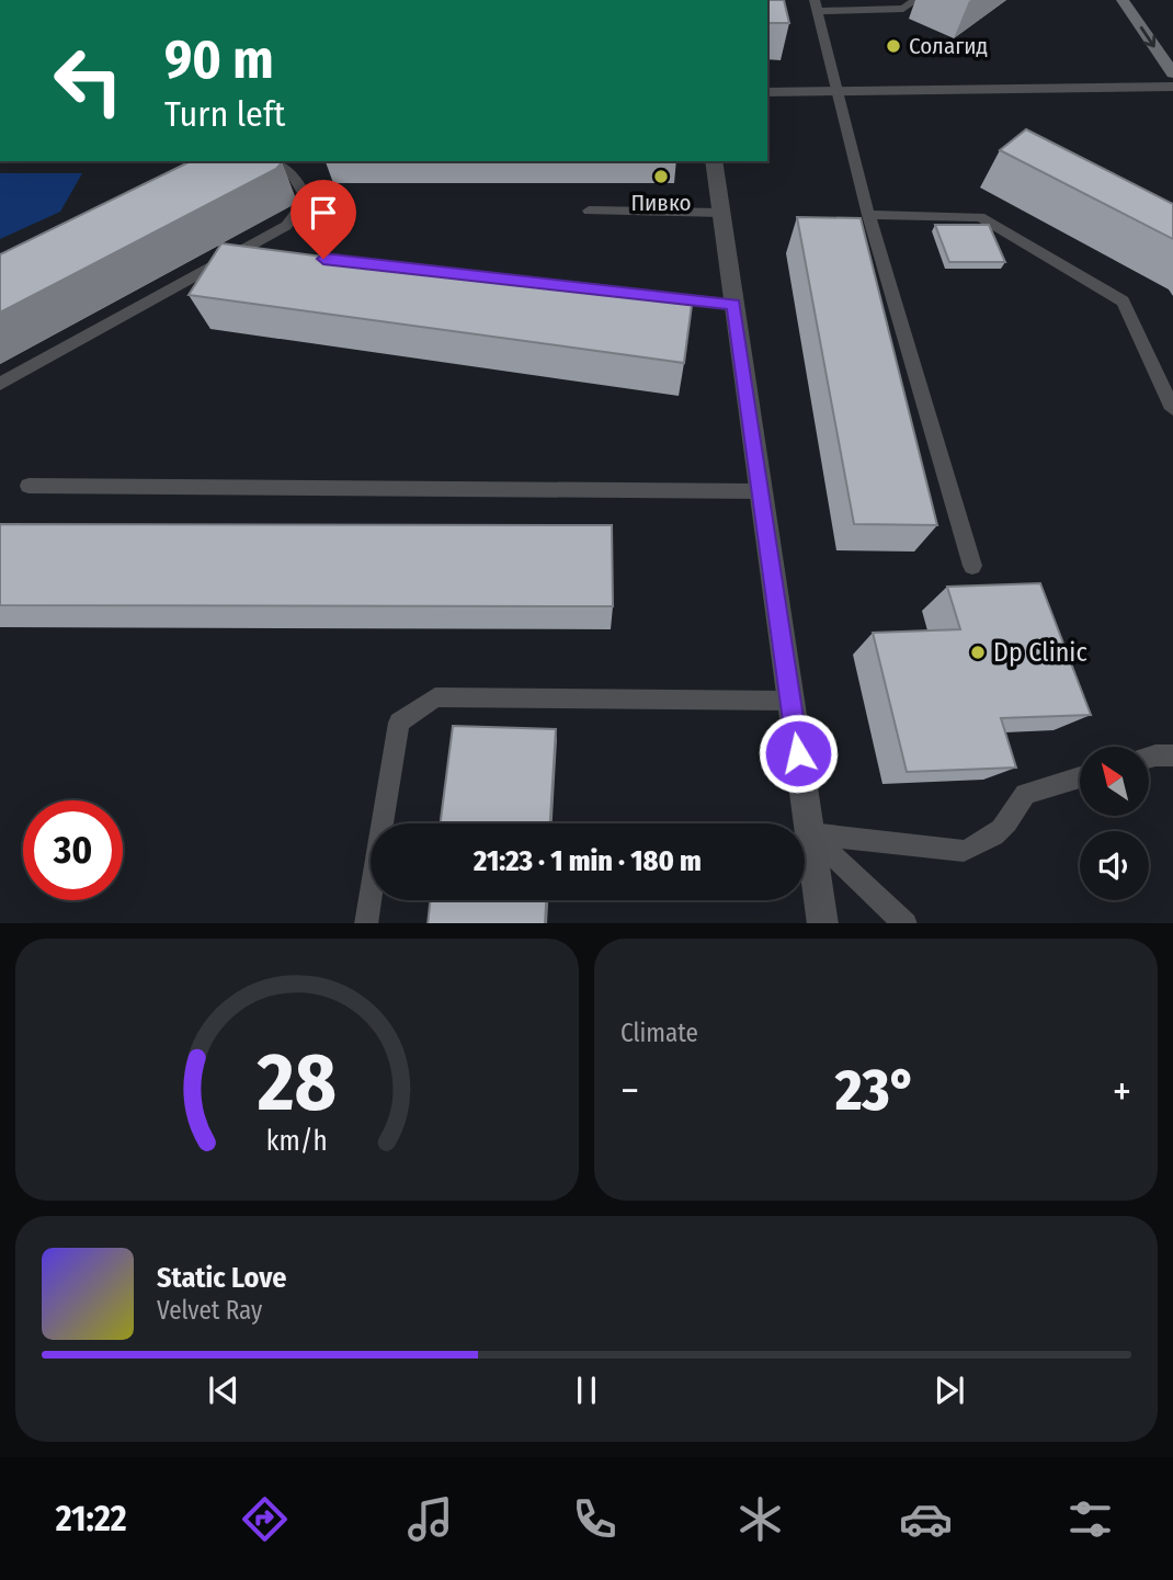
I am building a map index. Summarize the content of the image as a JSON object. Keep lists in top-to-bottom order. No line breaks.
{"places":["Солагид","Пивко","Dp Clinic"],"north":"top left","page":{"turn":["90 m","Turn left"],"limit":"30","trip":"21:23 · 1 min · 180 m","tile":"Climate","heat":["−","23°","+"],"song":["Static Love","Velvet Ray"],"tabs":"21:22","gauge":["28","km/h"]}}
